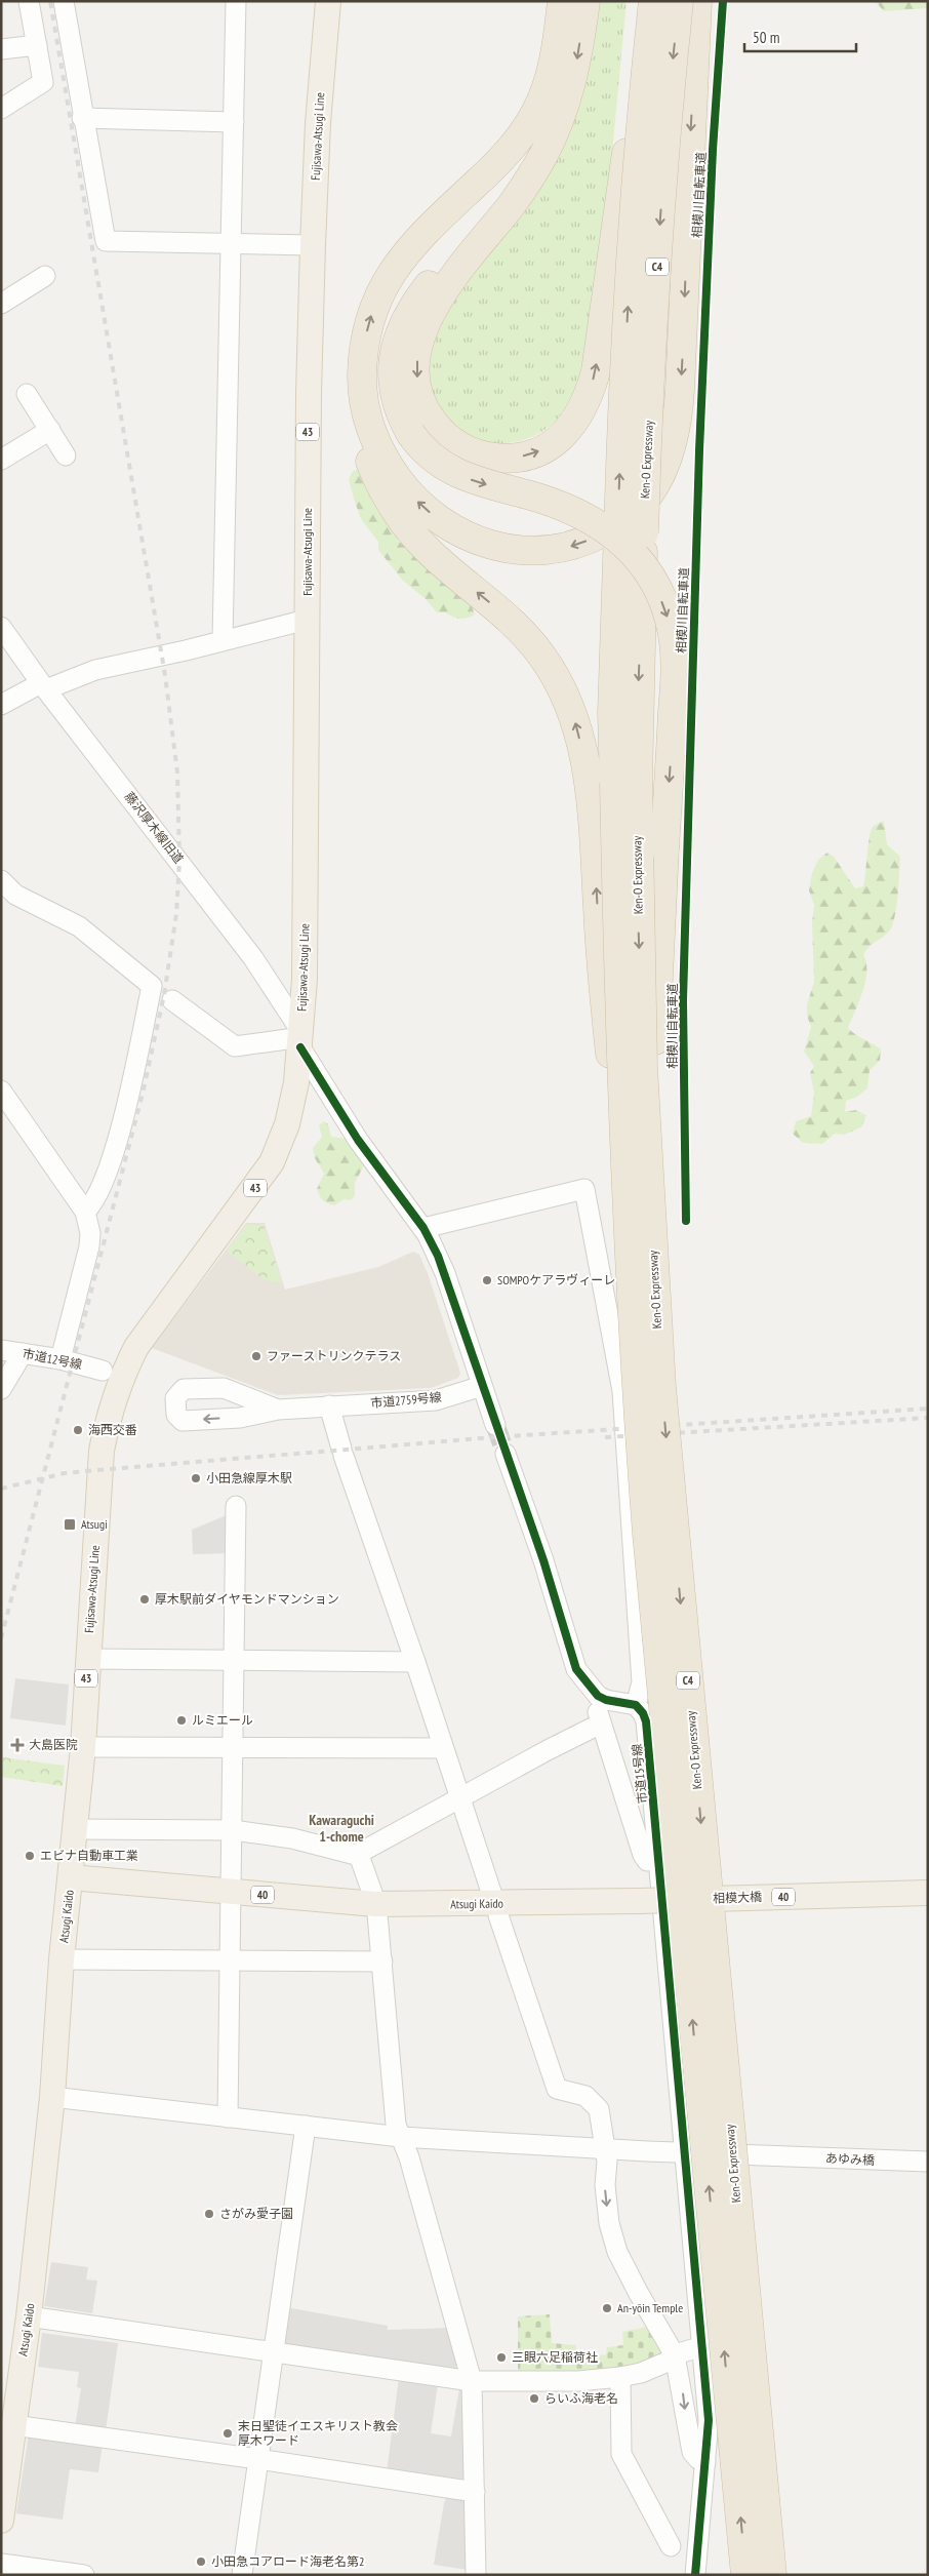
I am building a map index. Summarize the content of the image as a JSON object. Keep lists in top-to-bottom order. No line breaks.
{"streets":{"highway":["C4","Ken-O Expressway"],"main road":["Fujisawa-Atsugi Line","43","40","相模大橋","Atsugi Kaido"],"street":["藤沢厚木線旧道","市道12号線","市道2759号線","市道15号線","あゆみ橋"],"cycle path":["相模川自転車道"]},"crossings":[["Fujisawa-Atsugi Line","藤沢厚木線旧道"],["Fujisawa-Atsugi Line","Atsugi Kaido"],["藤沢厚木線旧道","市道2759号線"],["市道15号線","あゆみ橋"],["相模大橋","Atsugi Kaido"],["Atsugi Kaido","あゆみ橋"]],"districts":["Kawaraguchi 1-chome"],"places":{"other":["SOMPOケアラヴィーレ","ファーストリンクテラス","海西交番","小田急線厚木駅","厚木駅前ダイヤモンドマンション","ルミエール","エビナ自動車工業","さがみ愛子園","An-yōin Temple","三眼六足稲荷社","らいふ海老名","末日聖徒イエスキリスト教会 厚木ワード","小田急コアロード海老名第2"],"transit":["Atsugi"],"health":["大島医院"]},"scale_bar":"50 m"}
